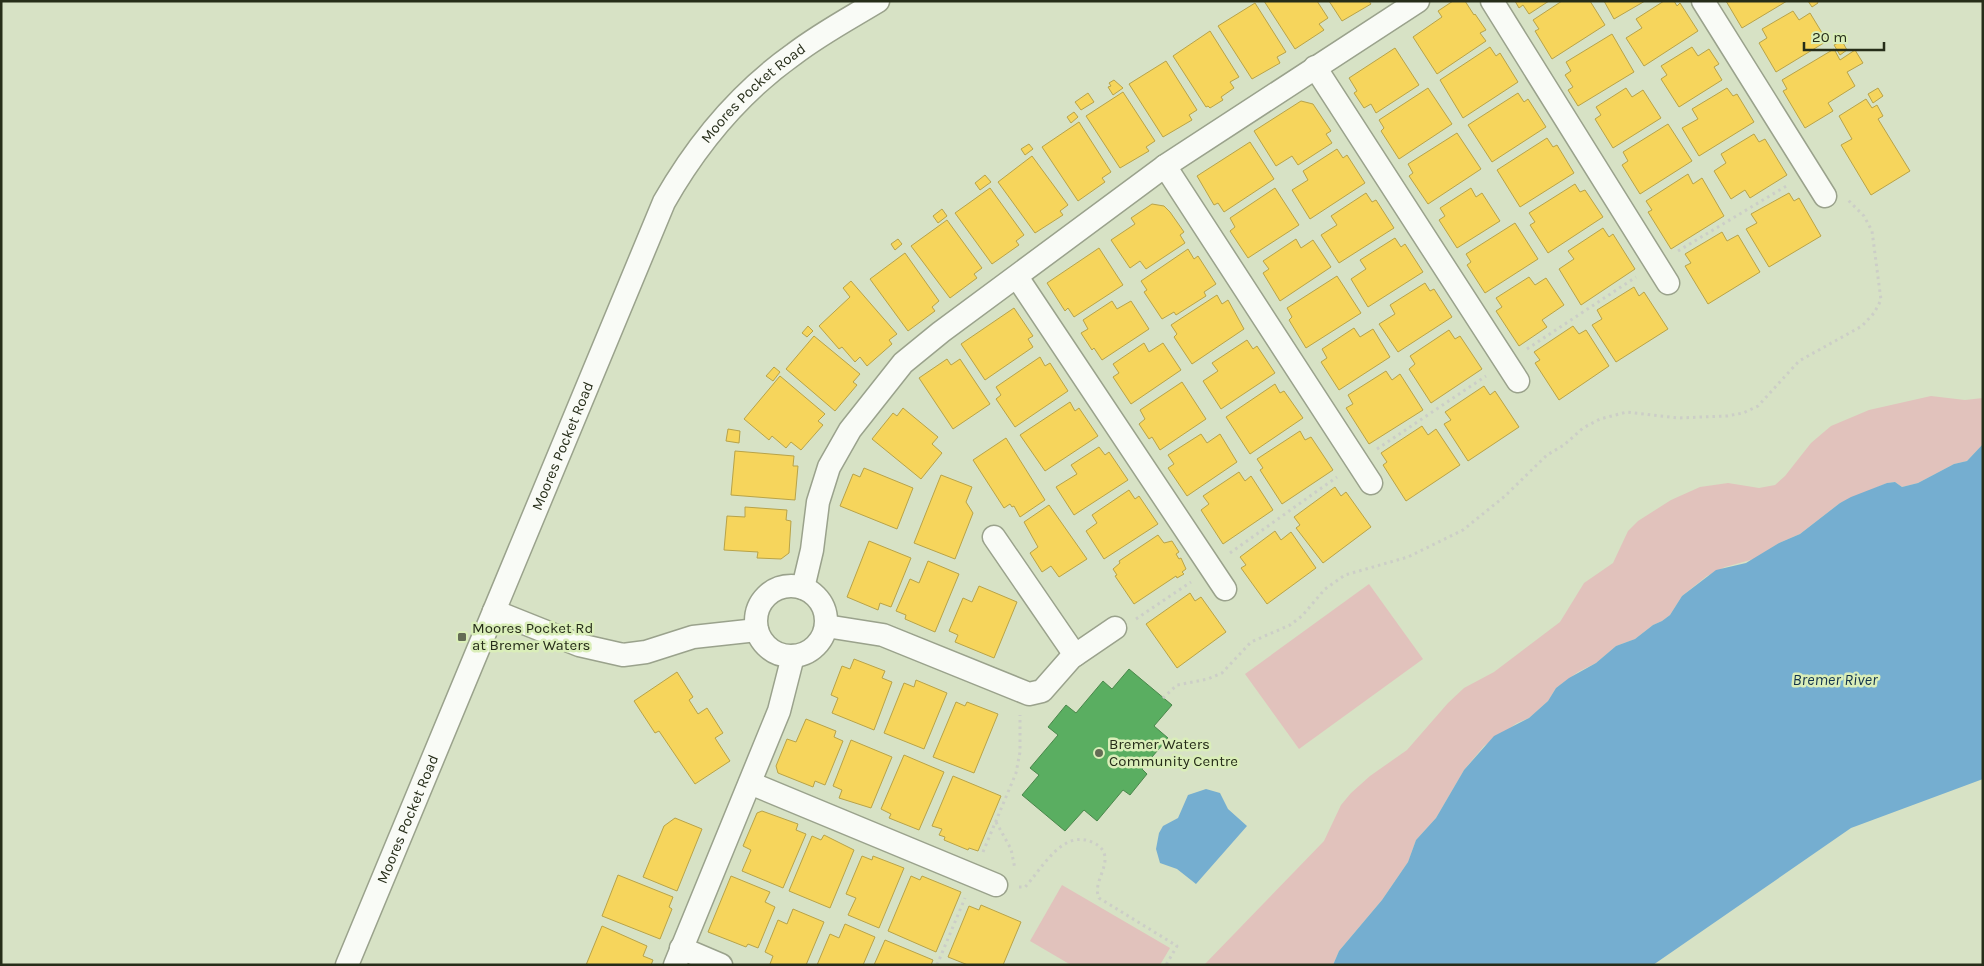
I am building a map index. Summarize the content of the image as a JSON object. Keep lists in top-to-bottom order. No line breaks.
{"streets":{"street":["Moores Pocket Road"]},"water":["Bremer River"],"places":{"transit":["Moores Pocket Rd at Bremer Waters"],"other":["Bremer Waters Community Centre"]},"scale_bar":"20 m"}
